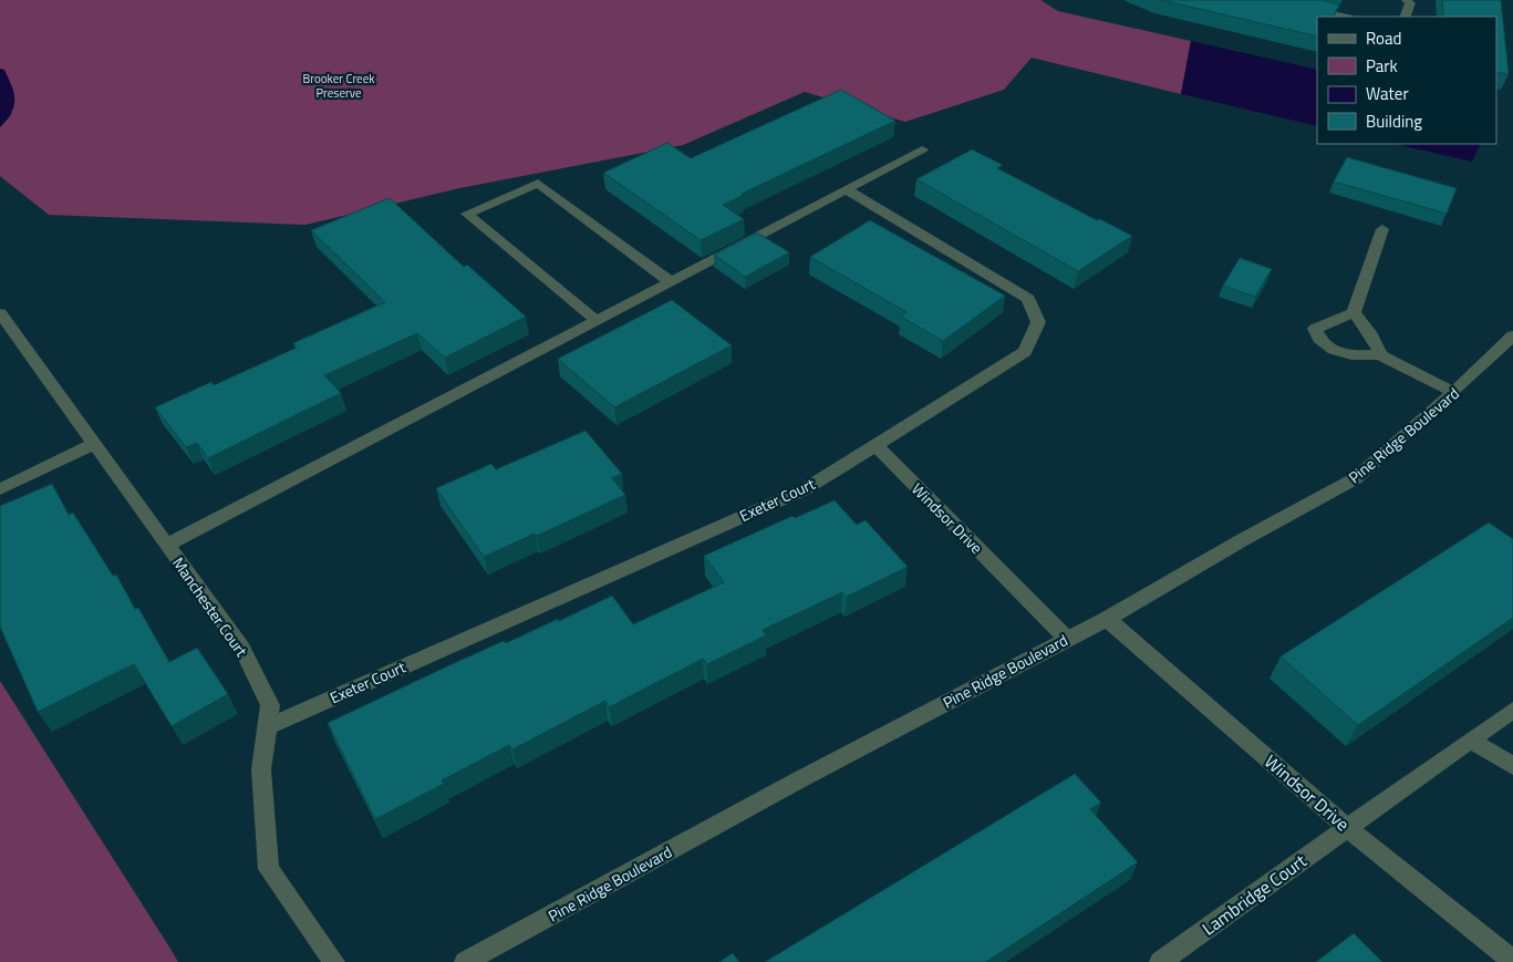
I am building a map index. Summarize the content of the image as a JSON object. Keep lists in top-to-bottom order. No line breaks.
{"streets":{"street":["Pine Ridge Boulevard","Exeter Court","Windsor Drive","Manchester Court","Lambridge Court"]},"crossings":[["Pine Ridge Boulevard","Windsor Drive"],["Exeter Court","Windsor Drive"],["Exeter Court","Manchester Court"],["Windsor Drive","Lambridge Court"]],"parks":["Brooker Creek Preserve"],"legend":["Road","Park","Water","Building"]}
